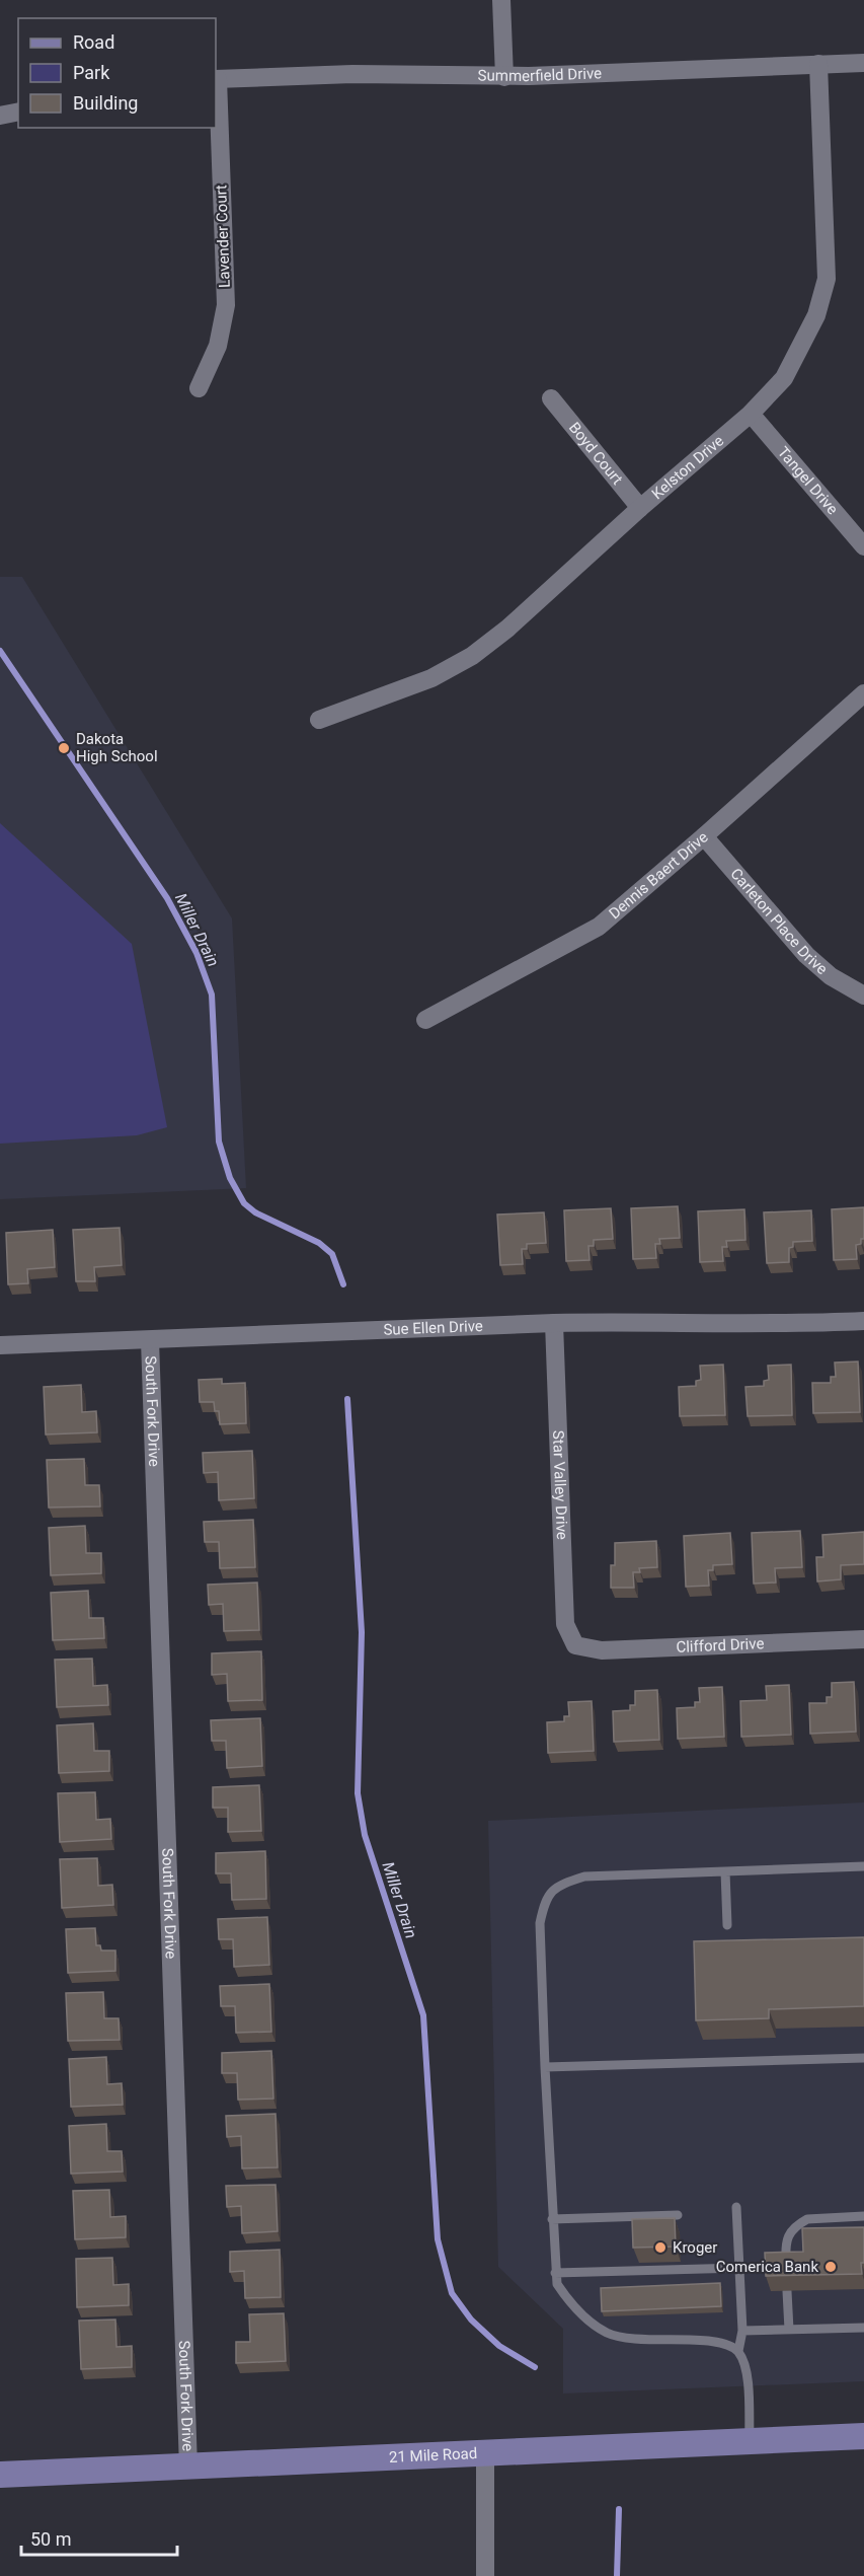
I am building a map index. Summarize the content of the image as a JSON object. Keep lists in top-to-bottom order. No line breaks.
{"streets":{"street":["Summerfield Drive","Lavender Court","Boyd Court","Kelston Drive","Tangel Drive","Dennis Baert Drive","Carleton Place Drive","Sue Ellen Drive","South Fork Drive","Star Valley Drive","Clifford Drive","21 Mile Road"]},"crossings":[["Summerfield Drive","Lavender Court"],["Summerfield Drive","Kelston Drive"],["Boyd Court","Kelston Drive"],["Kelston Drive","Tangel Drive"],["Dennis Baert Drive","Carleton Place Drive"],["Sue Ellen Drive","South Fork Drive"],["Sue Ellen Drive","Star Valley Drive"],["South Fork Drive","21 Mile Road"],["Star Valley Drive","Clifford Drive"]],"water":["Miller Drain"],"places":["Dakota High School","Kroger","Comerica Bank"],"legend":["Road","Park","Building"],"scale_bar":"50 m"}
